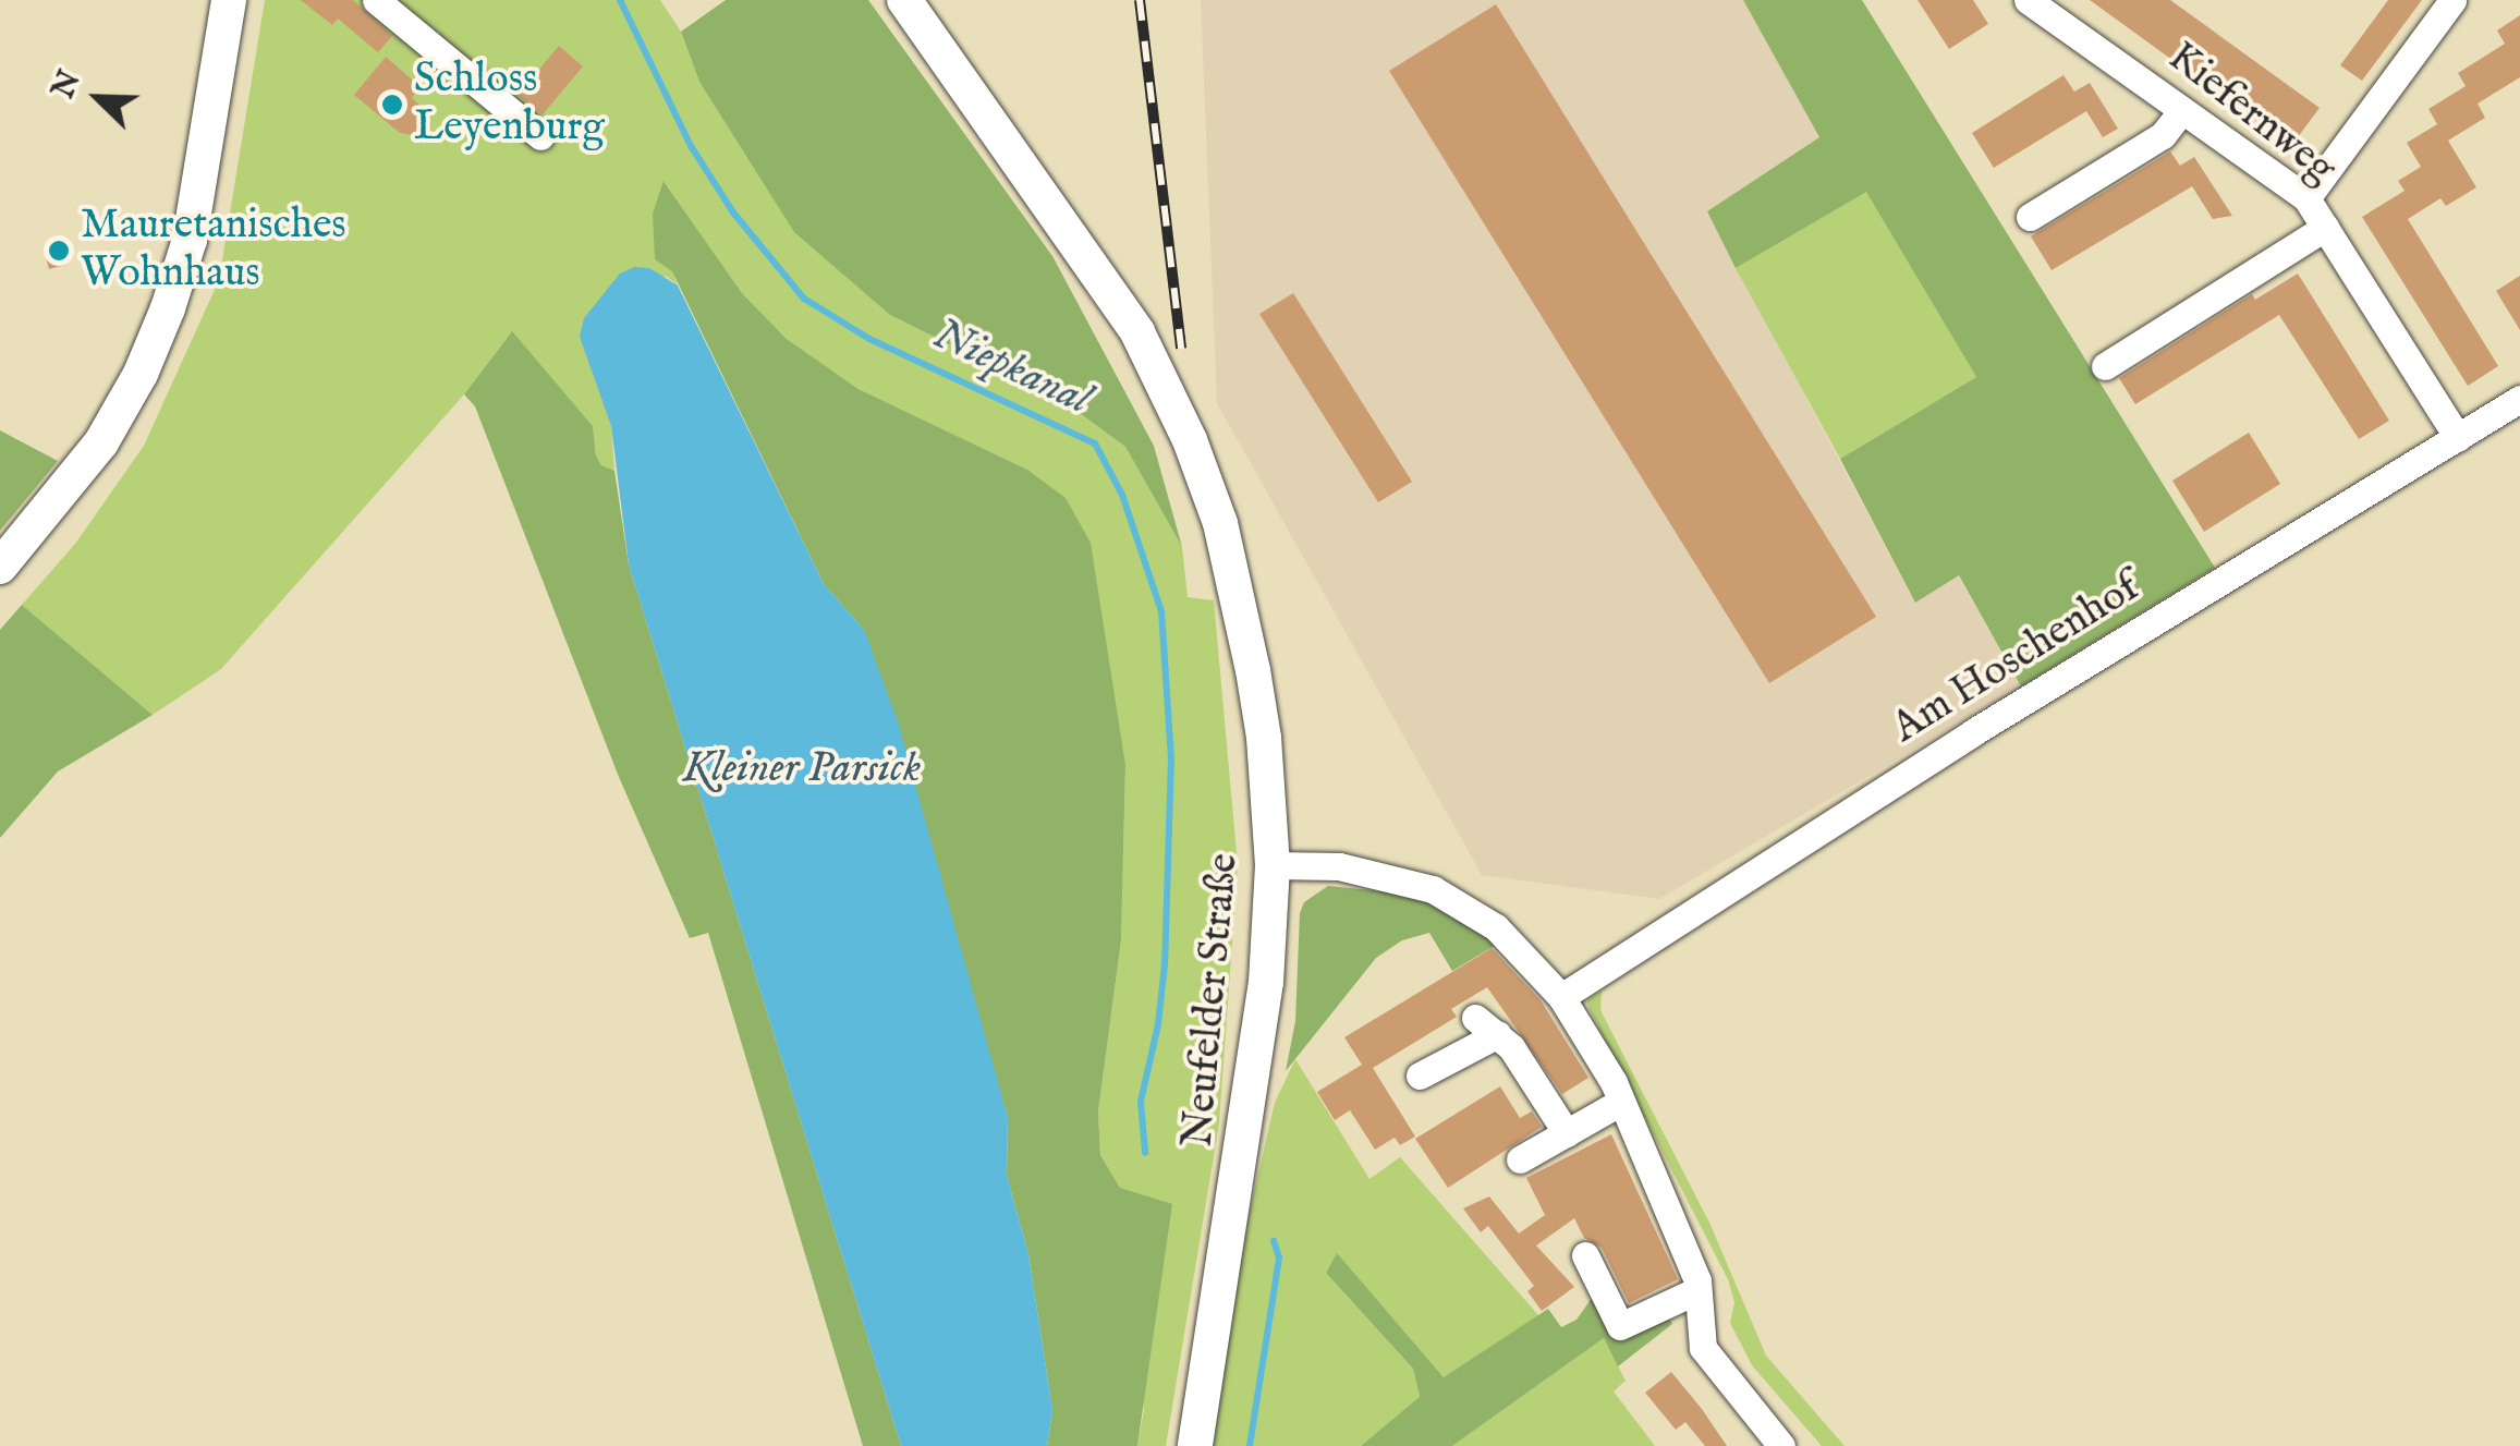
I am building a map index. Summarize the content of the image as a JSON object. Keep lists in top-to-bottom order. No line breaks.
{"streets":{"main road":["Neufelder Straße"],"street":["Kiefernweg","Am Hoschenhof"]},"crossings":[["Kiefernweg","Am Hoschenhof"]],"water":["Niepkanal","Kleiner Parsick"],"places":["Schloss Leyenburg","Mauretanisches Wohnhaus"],"north":"top left"}
